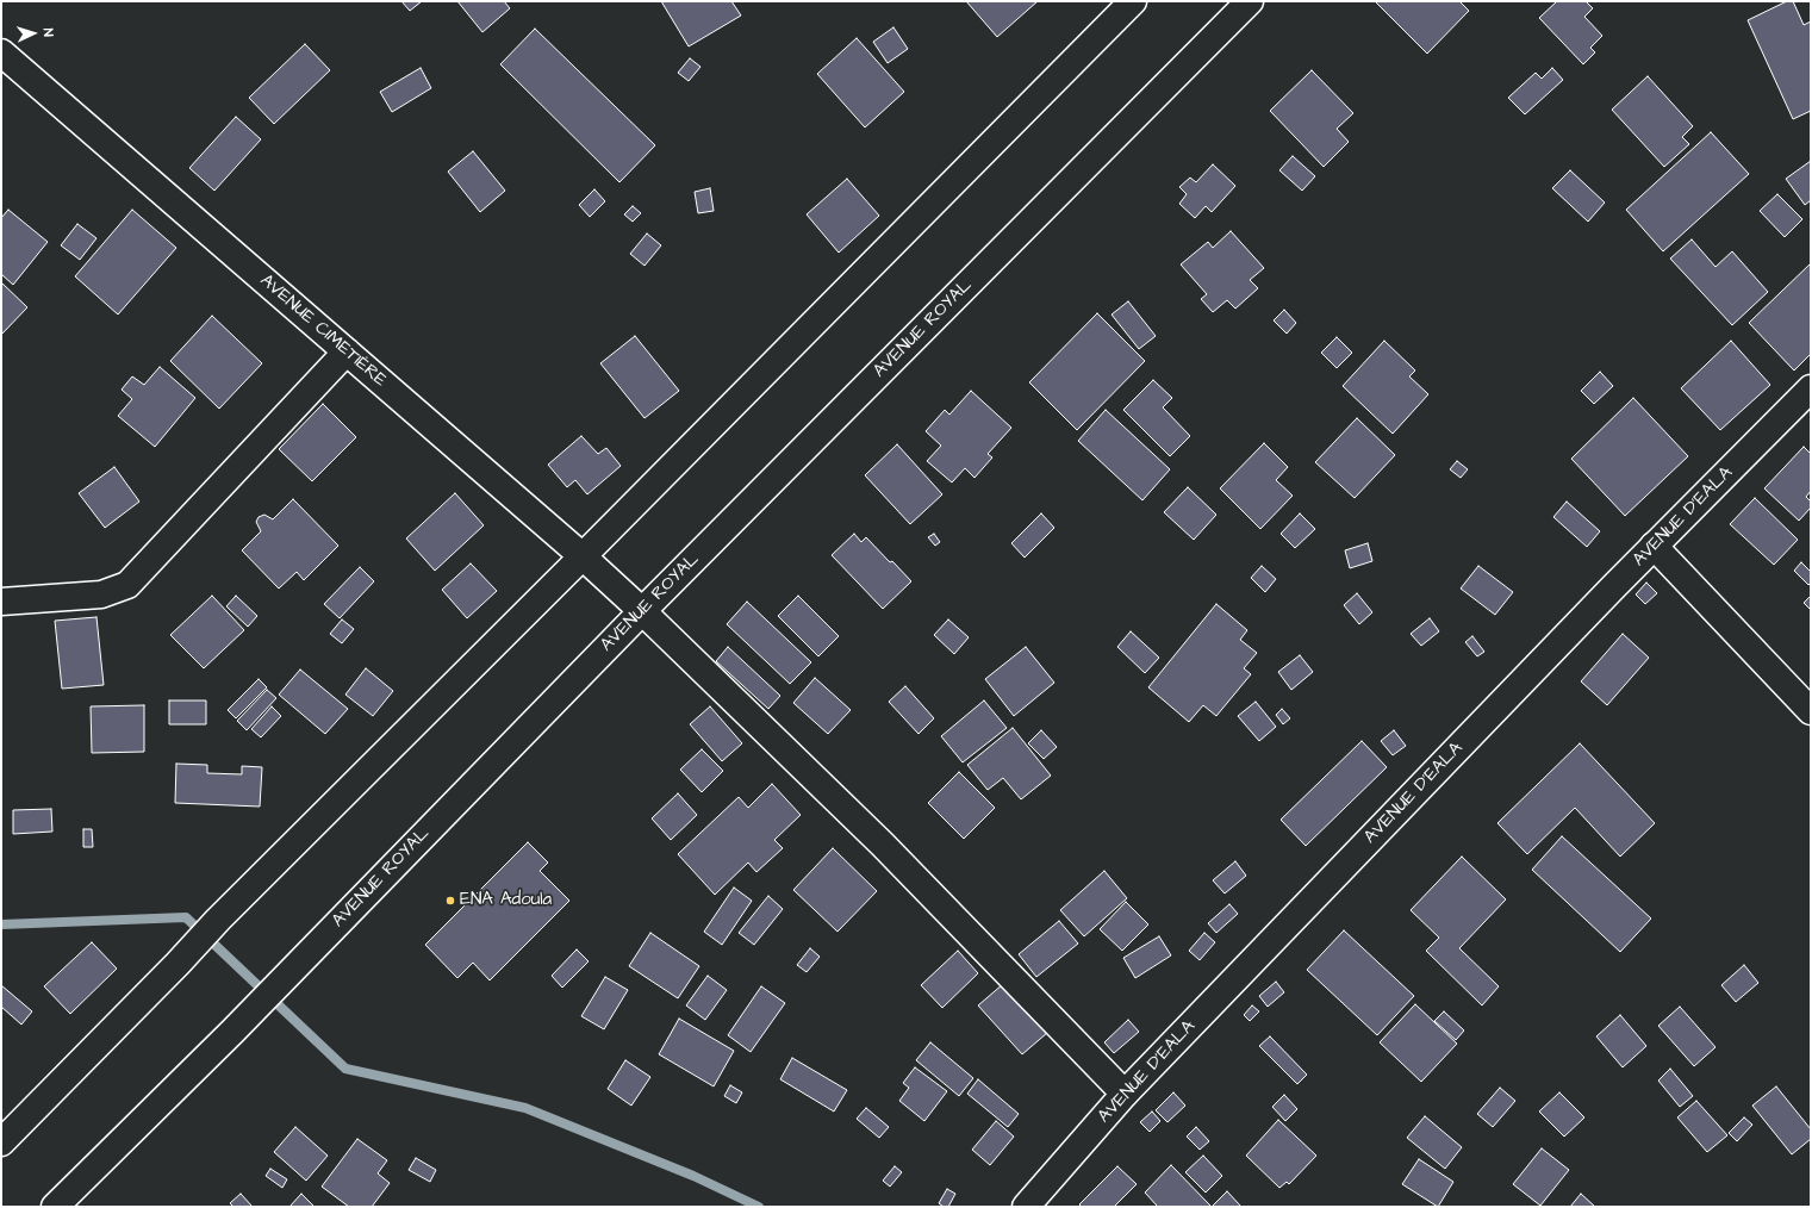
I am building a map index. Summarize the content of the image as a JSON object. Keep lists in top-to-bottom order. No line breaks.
{"streets":{"street":["AVENUE ROYAL","AVENUE CIMETIÈRE","AVENUE D'EALA"]},"crossings":[["AVENUE ROYAL","AVENUE CIMETIÈRE"],["AVENUE CIMETIÈRE","AVENUE D'EALA"]],"places":["ENA Adoula"],"north":"right"}
